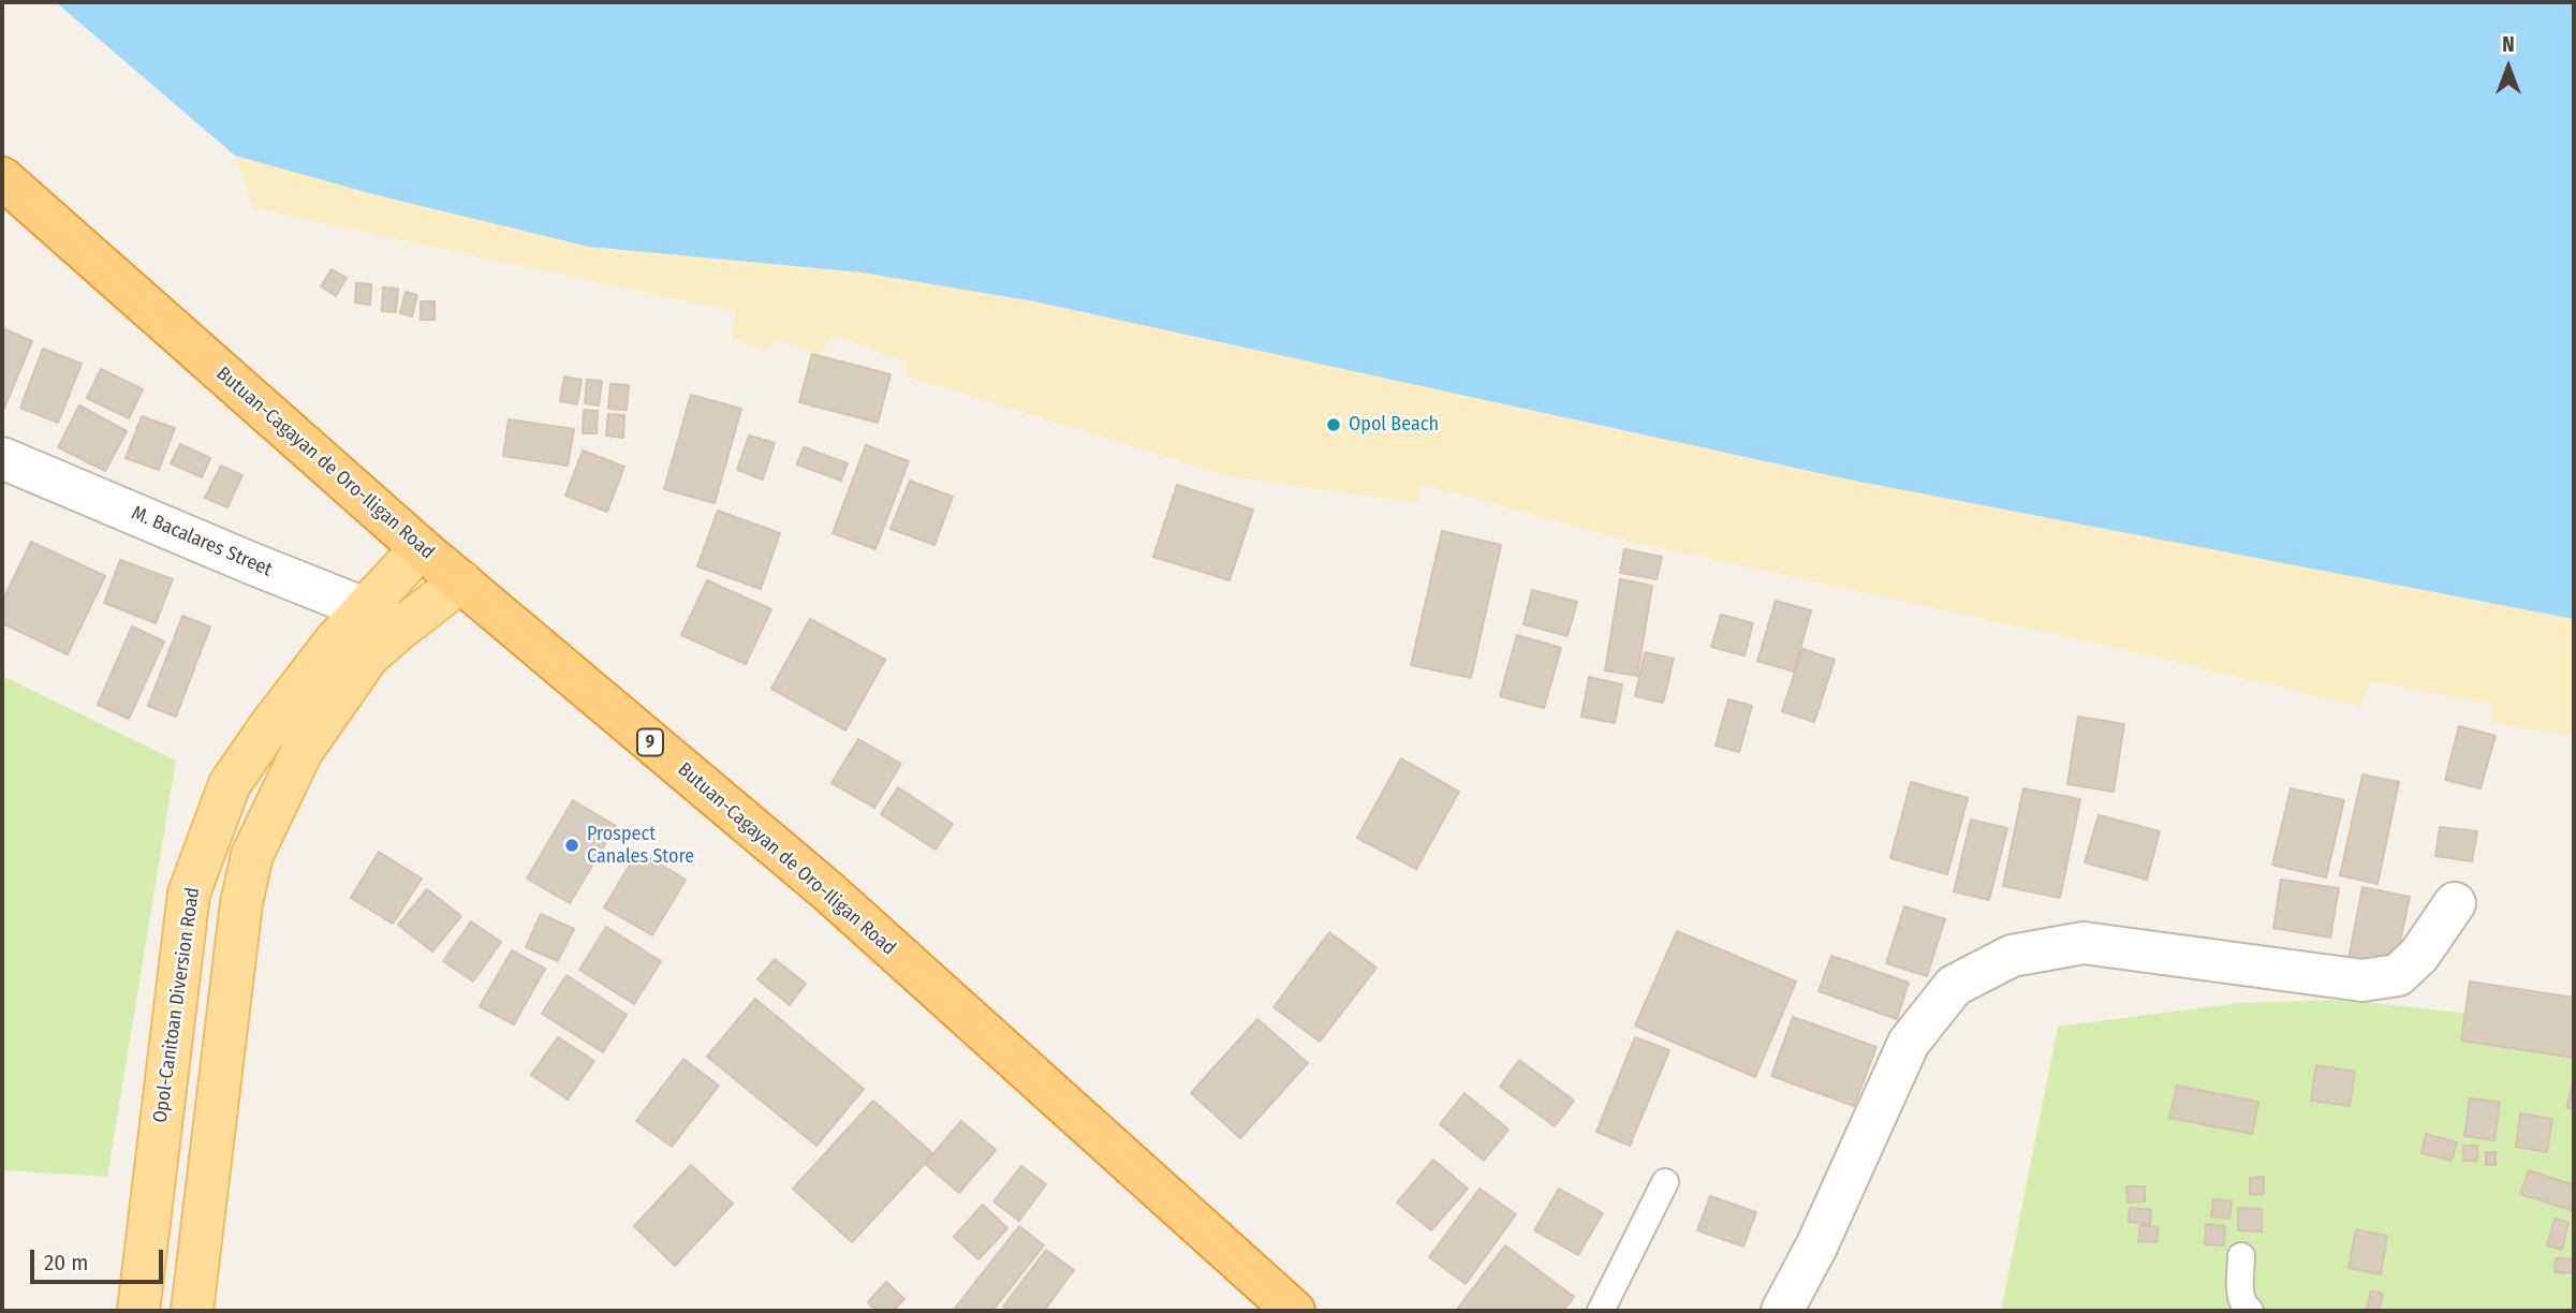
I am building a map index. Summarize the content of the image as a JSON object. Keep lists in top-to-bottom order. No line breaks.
{"streets":{"highway":["Butuan-Cagayan de Oro-Iligan Road","9"],"main road":["Opol-Canitoan Diversion Road"],"street":["M. Bacalares Street"]},"crossings":[["Butuan-Cagayan de Oro-Iligan Road","Opol-Canitoan Diversion Road"],["M. Bacalares Street","Opol-Canitoan Diversion Road"]],"places":["Opol Beach","Prospect Canales Store"],"scale_bar":"20 m","north":"top"}
